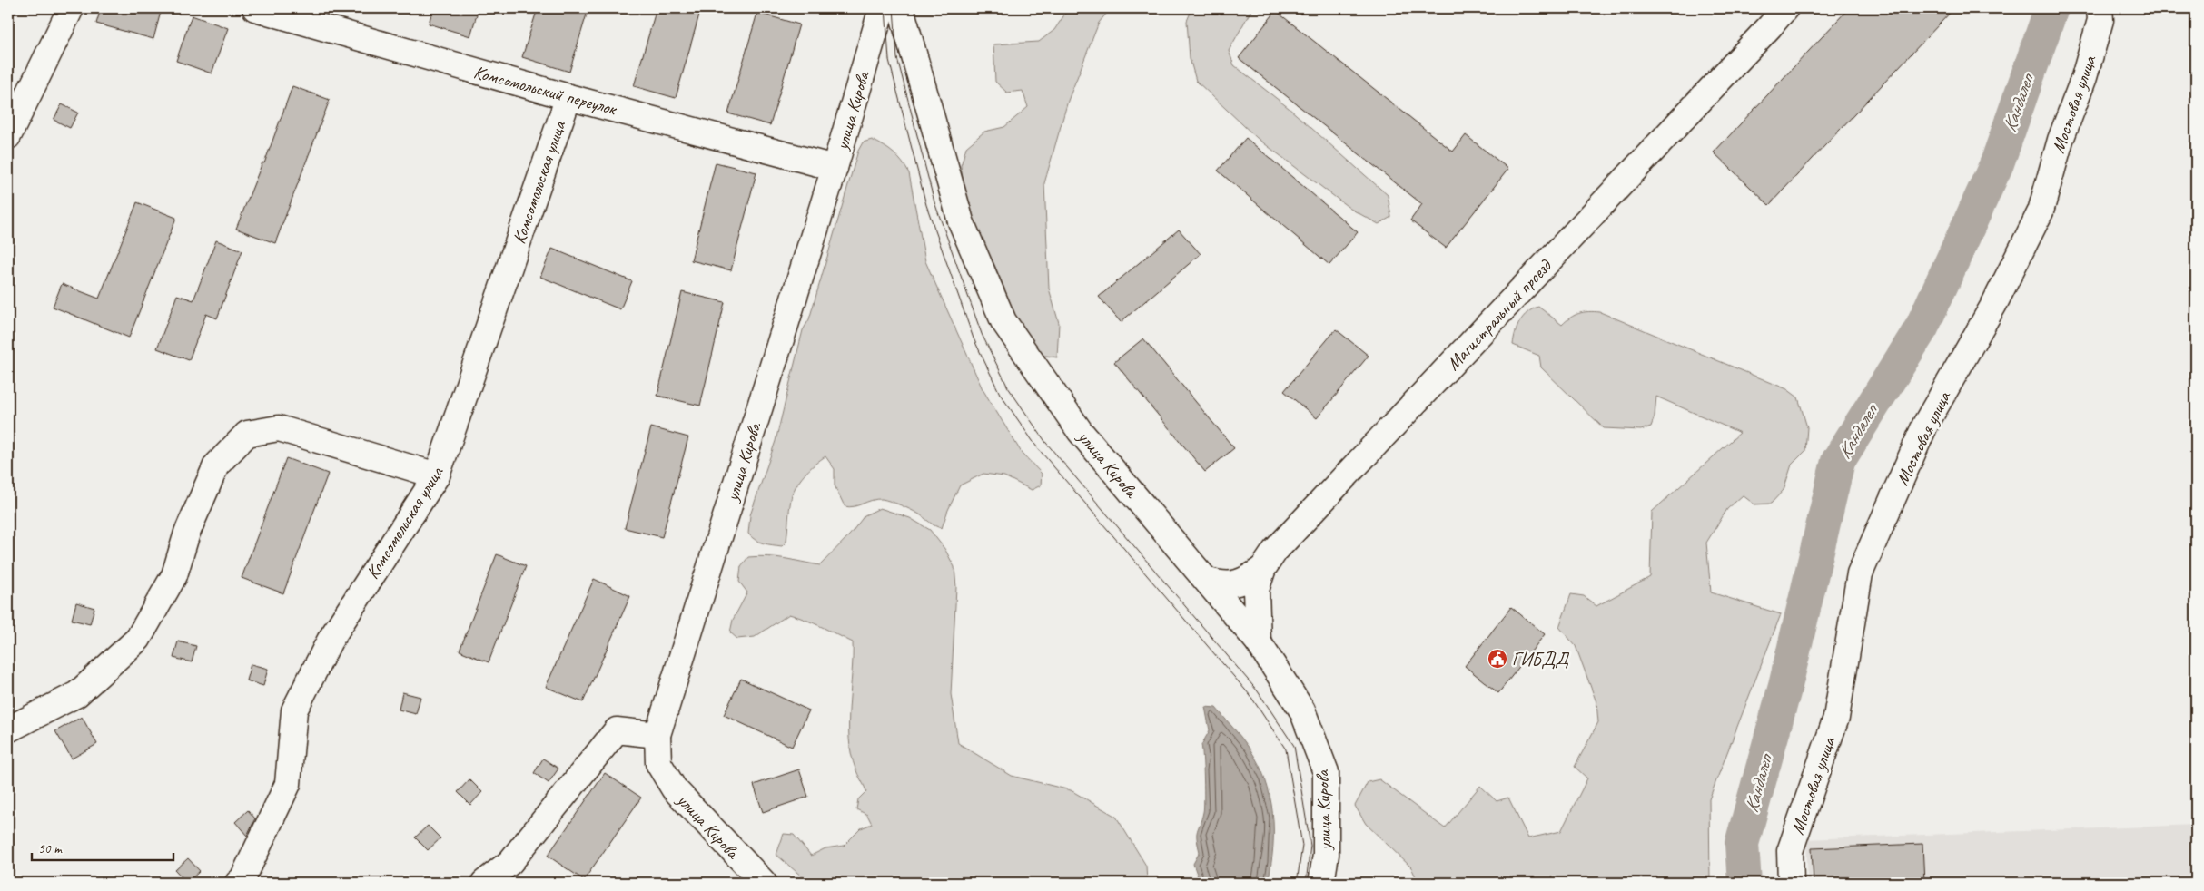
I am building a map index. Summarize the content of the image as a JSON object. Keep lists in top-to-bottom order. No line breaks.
{"streets":{"street":["Комсомольский переулок","Мостовая улица","улица Кирова","Комсомольская улица","Магистральный проезд"]},"crossings":[["Комсомольский переулок","улица Кирова"],["Комсомольский переулок","Комсомольская улица"],["улица Кирова","Магистральный проезд"]],"water":["Кандалеп"],"places":{"public building":["ГИБДД"]},"scale_bar":"50 m"}
